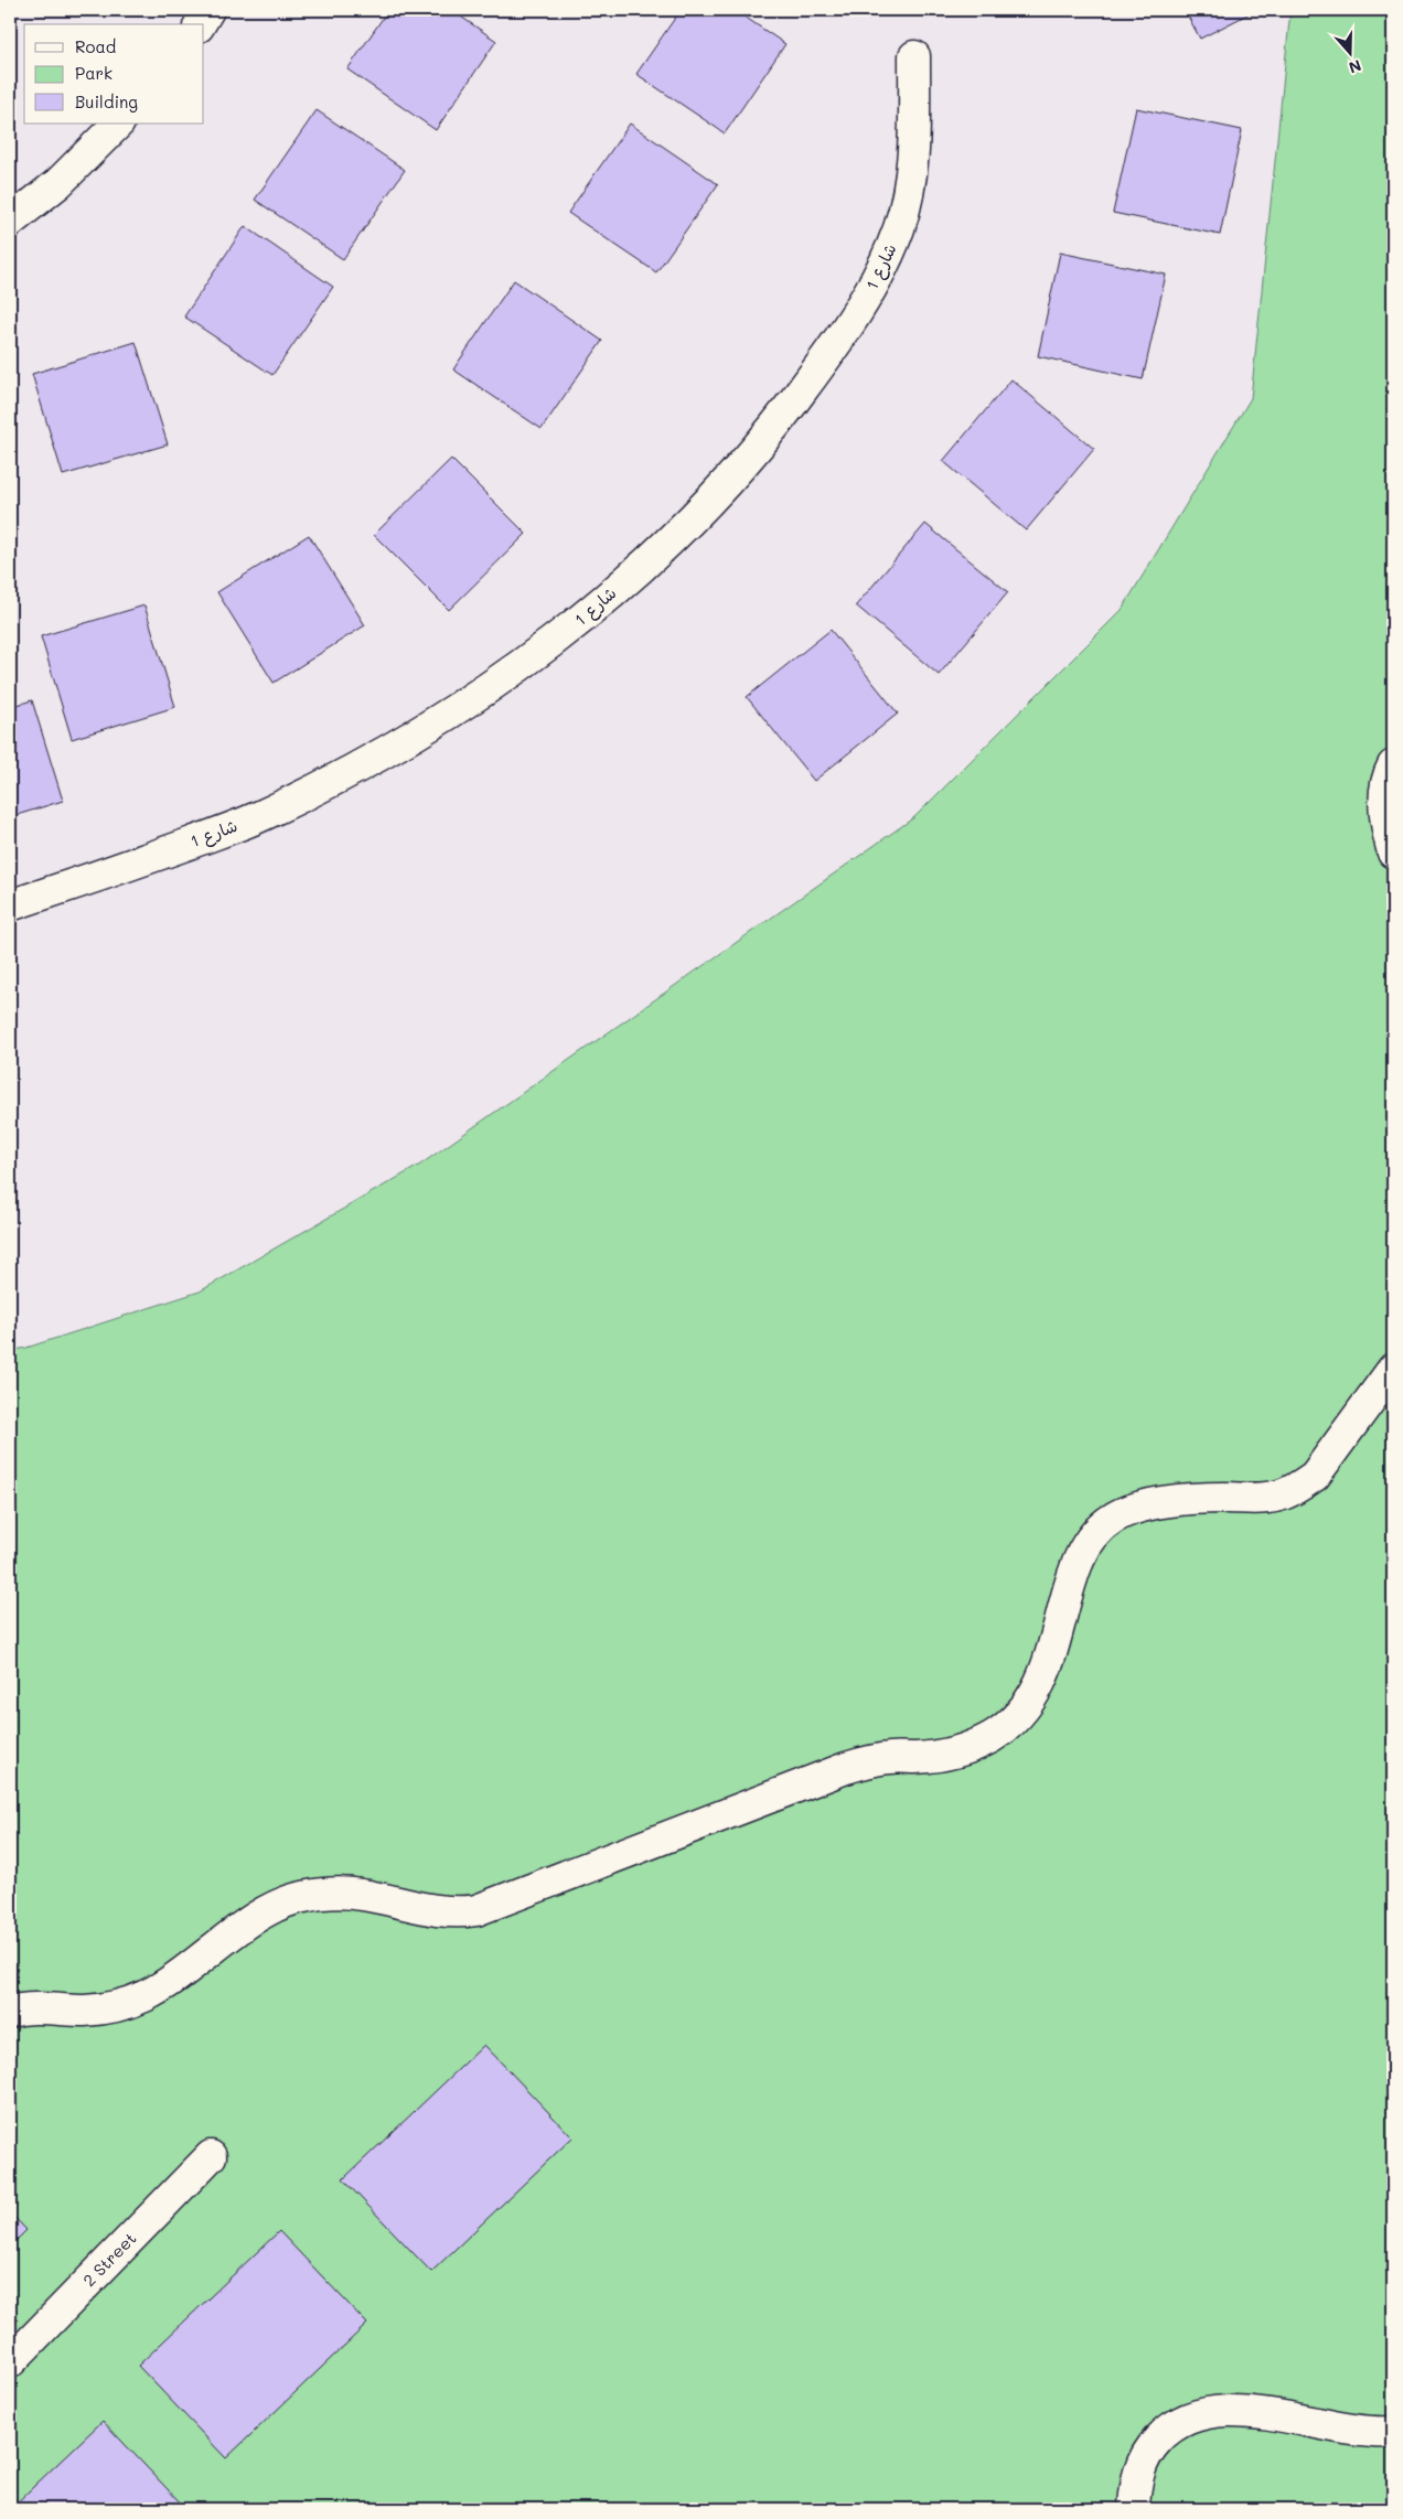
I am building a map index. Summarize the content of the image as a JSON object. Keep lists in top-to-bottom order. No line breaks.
{"streets":{"street":["شارع 1","2 Street"]},"legend":["Road","Park","Building"],"north":"bottom"}
